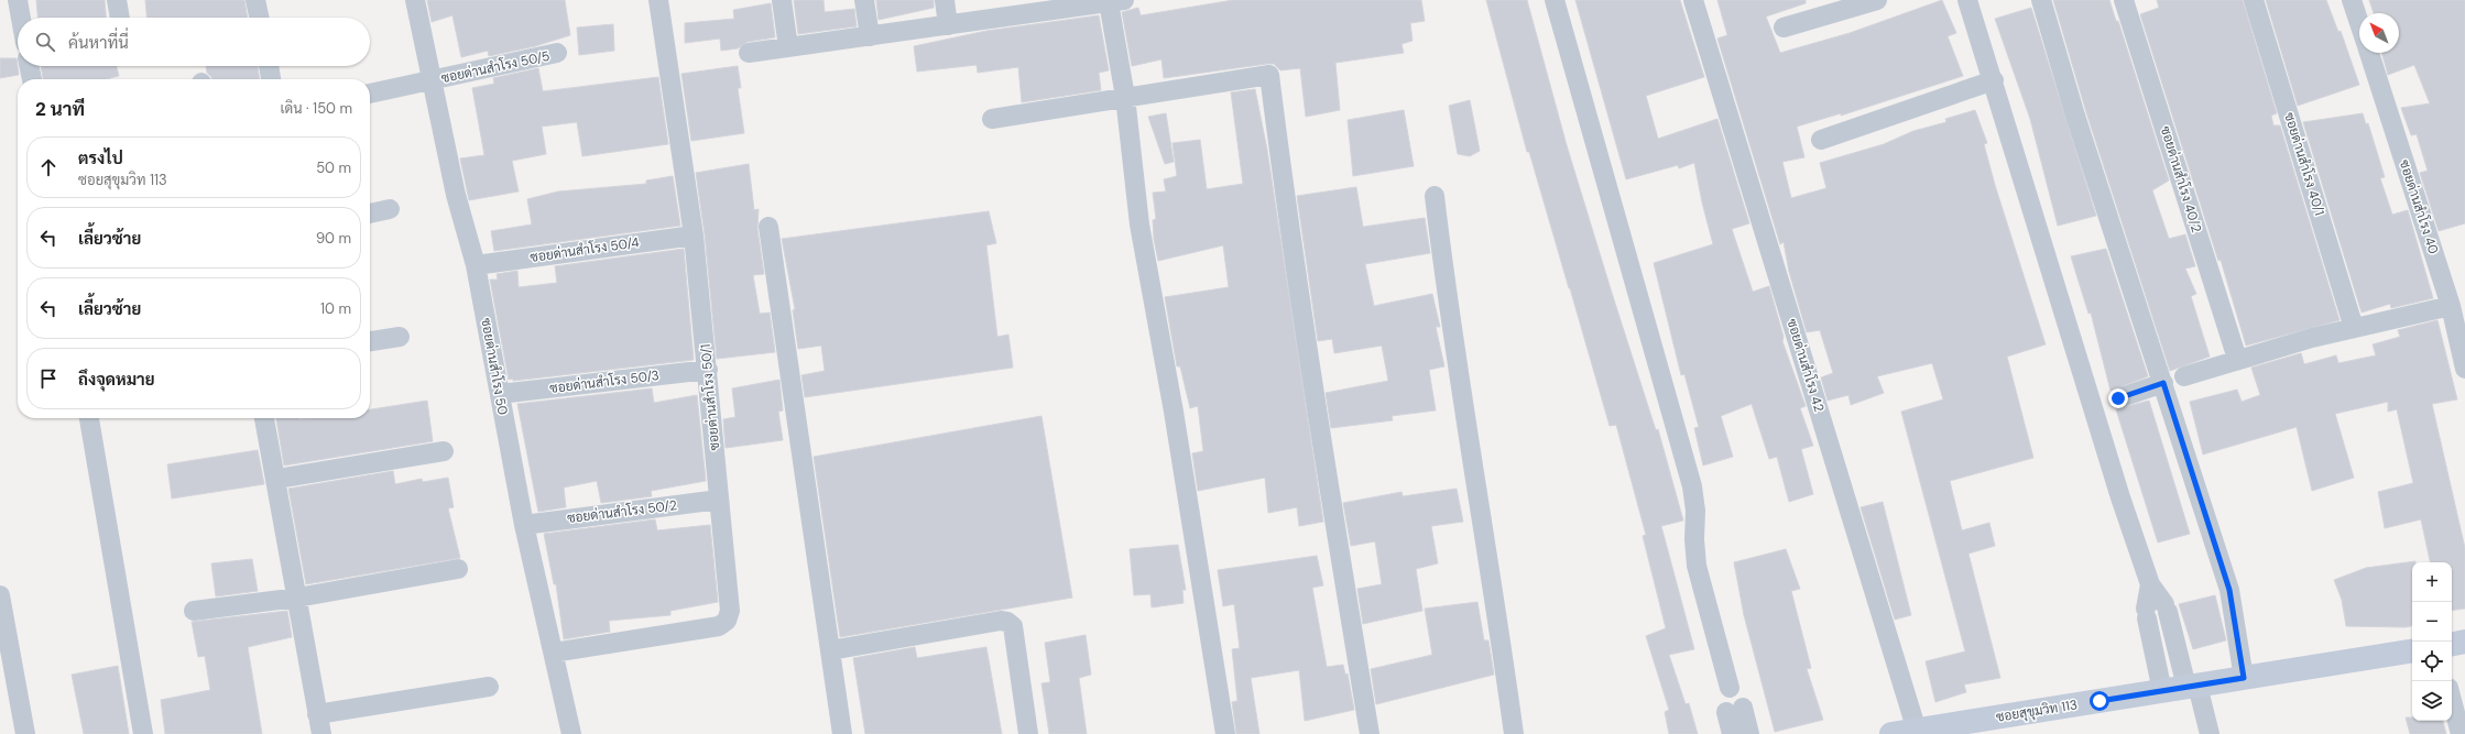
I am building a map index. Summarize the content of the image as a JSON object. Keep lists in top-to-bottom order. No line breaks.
{"streets":{"main road":["ซอยสุขุมวิท 113"],"street":["ซอยด่านสำโรง 50/5","ซอยด่านสำโรง 40/1","ซอยด่านสำโรง 40/2","ซอยด่านสำโรง 40","ซอยด่านสำโรง 50/4","ซอยด่านสำโรง 42","ซอยด่านสำโรง 50","ซอยด่านสำโรง 50/3","ซอยด่านสำโรง 50/1","ซอยด่านสำโรง 50/2"]},"crossings":[["ซอยด่านสำโรง 50/5","ซอยด่านสำโรง 50"],["ซอยด่านสำโรง 50/4","ซอยด่านสำโรง 50"],["ซอยด่านสำโรง 50/4","ซอยด่านสำโรง 50/1"],["ซอยด่านสำโรง 42","ซอยสุขุมวิท 113"],["ซอยด่านสำโรง 50","ซอยด่านสำโรง 50/3"],["ซอยด่านสำโรง 50","ซอยด่านสำโรง 50/1"],["ซอยด่านสำโรง 50","ซอยด่านสำโรง 50/2"],["ซอยด่านสำโรง 50/3","ซอยด่านสำโรง 50/1"],["ซอยด่านสำโรง 50/1","ซอยด่านสำโรง 50/2"]],"north":"top left","page":{"search":"ค้นหาที่นี่","heading":["2 นาที","เดิน · 150 m"],"list":[["ตรงไป","ซอยสุขุมวิท 113","50 m"],["เลี้ยวซ้าย","90 m"],["เลี้ยวซ้าย","10 m"],"ถึงจุดหมาย"],"map_buttons":["+","−"]}}
